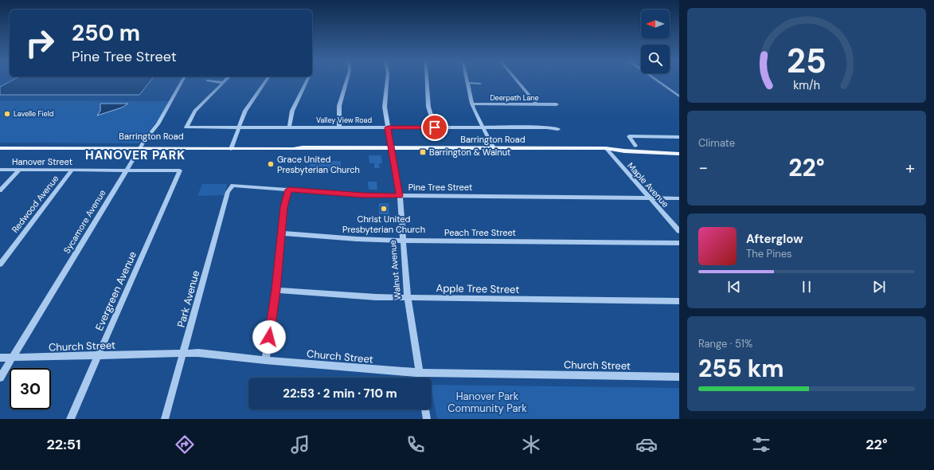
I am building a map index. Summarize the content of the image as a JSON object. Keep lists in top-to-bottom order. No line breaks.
{"streets":{"main road":["Barrington Road"],"street":["Deerpath Lane","Valley View Road","Hanover Street","Maple Avenue","Pine Tree Street","Redwood Avenue","Sycamore Avenue","Peach Tree Street","Walnut Avenue","Apple Tree Street","Evergreen Avenue","Park Avenue","Church Street"]},"crossings":[["Valley View Road","Walnut Avenue"],["Barrington Road","Maple Avenue"],["Barrington Road","Sycamore Avenue"],["Barrington Road","Walnut Avenue"],["Hanover Street","Redwood Avenue"],["Hanover Street","Sycamore Avenue"],["Hanover Street","Evergreen Avenue"],["Maple Avenue","Pine Tree Street"],["Pine Tree Street","Walnut Avenue"],["Pine Tree Street","Park Avenue"],["Sycamore Avenue","Church Street"],["Peach Tree Street","Walnut Avenue"],["Walnut Avenue","Apple Tree Street"],["Walnut Avenue","Church Street"],["Evergreen Avenue","Church Street"],["Park Avenue","Church Street"]],"districts":["HANOVER PARK"],"parks":["Hanover Park Community Park"],"places":{"other":["Lavelle Field","Grace United Presbyterian Church","Christ United Presbyterian Church"],"transit":["Barrington & Walnut"]},"north":"left","page":{"turn":["250 m","Pine Tree Street"],"tile":["Climate",["Range · 51%","255 km"]],"heat":["−","22°","+"],"song":["Afterglow","The Pines"],"limit":"30","trip":"22:53 · 2 min · 710 m","tabs":["22:51","22°"],"gauge":["25","km/h"]}}
